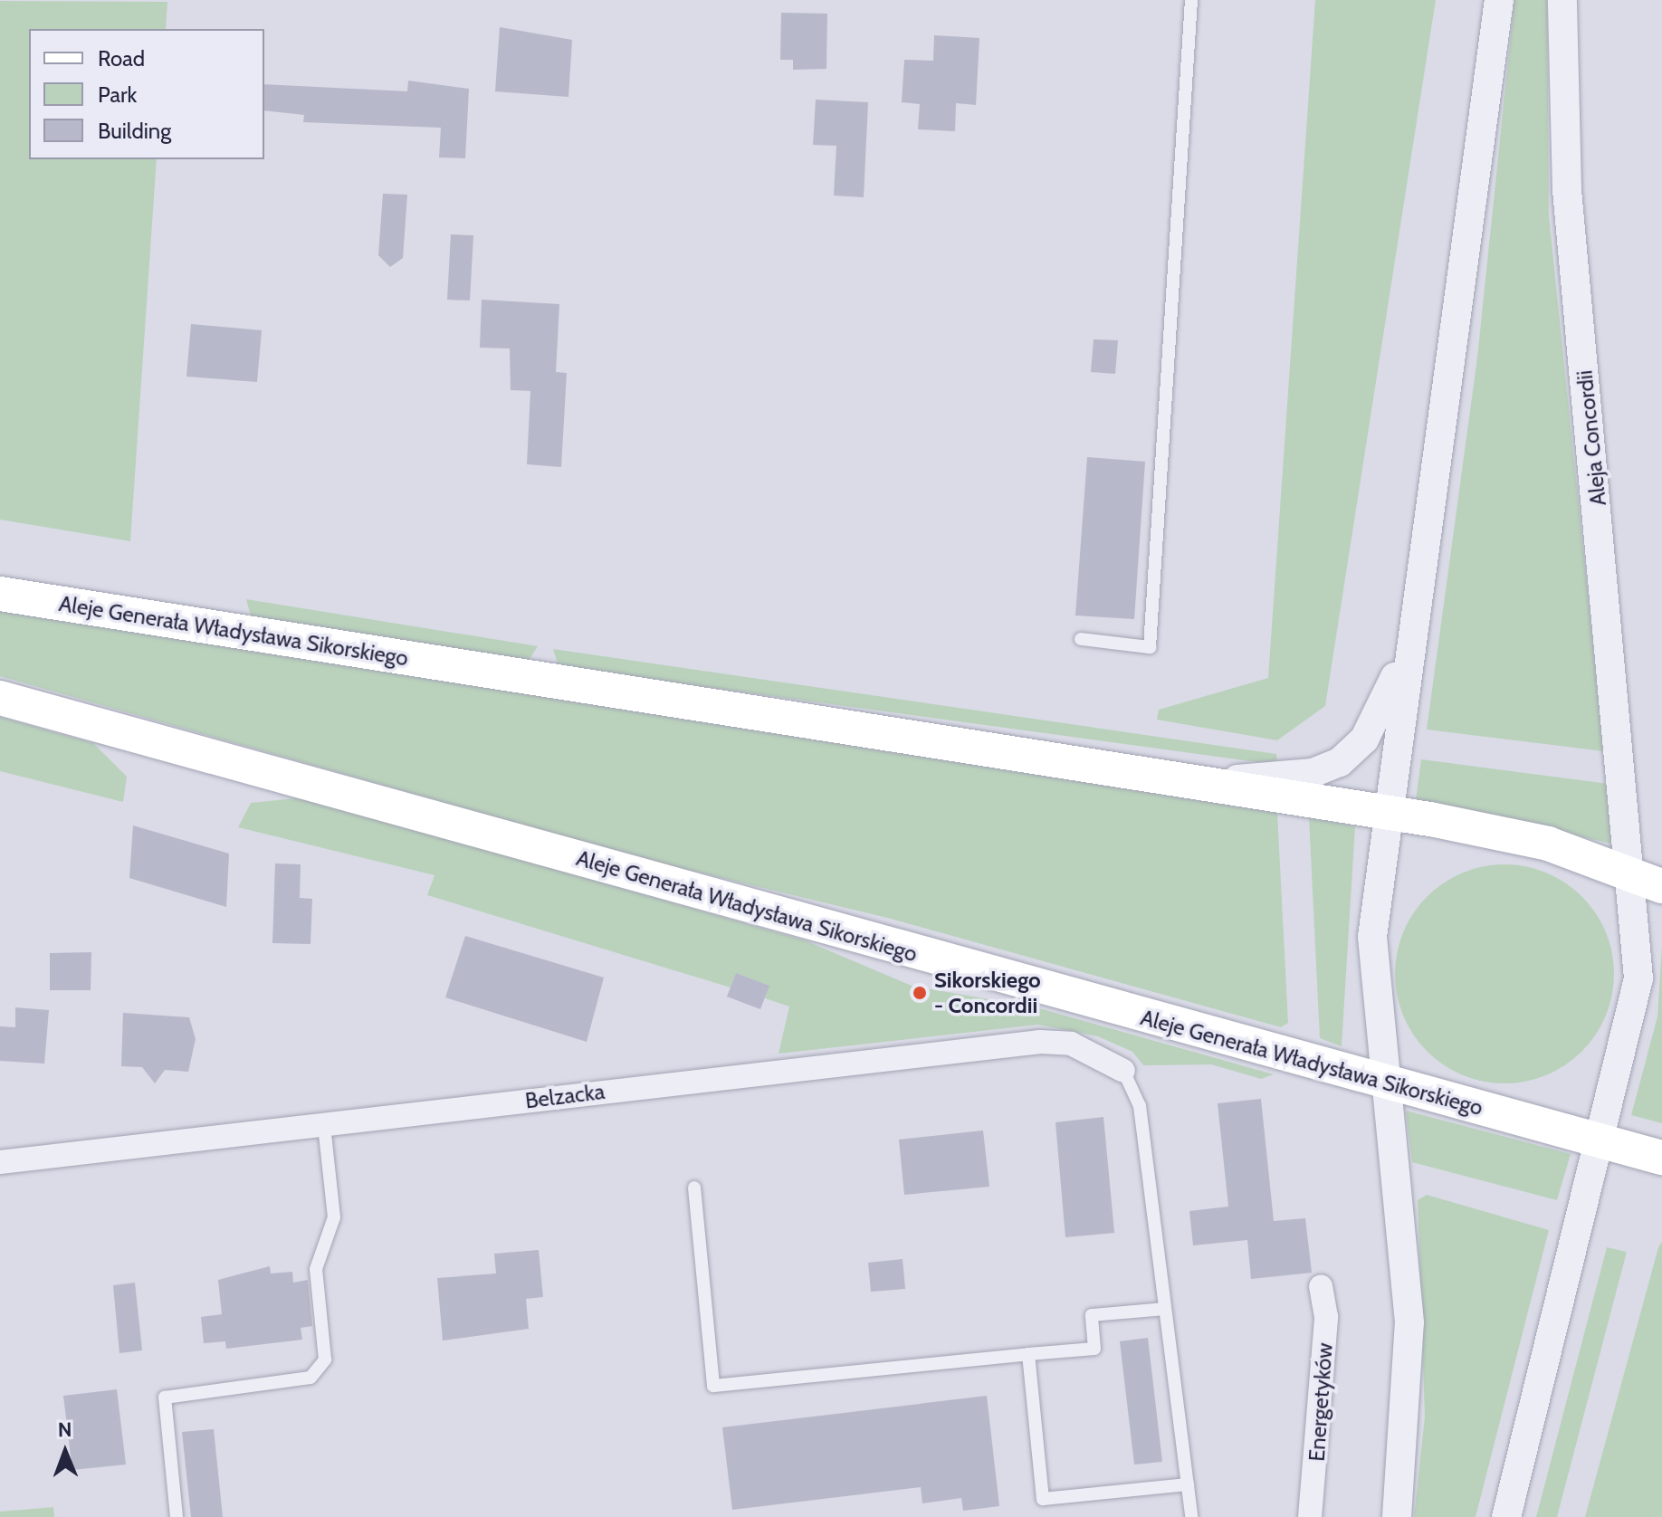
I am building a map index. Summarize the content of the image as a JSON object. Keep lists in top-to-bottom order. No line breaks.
{"streets":{"main road":["Aleje Generała Władysława Sikorskiego"],"street":["Aleja Concordii","Belzacka","Energetyków"]},"crossings":[["Aleja Concordii","Aleje Generała Władysława Sikorskiego"]],"places":["Sikorskiego - Concordii"],"legend":["Road","Park","Building"],"north":"top"}
